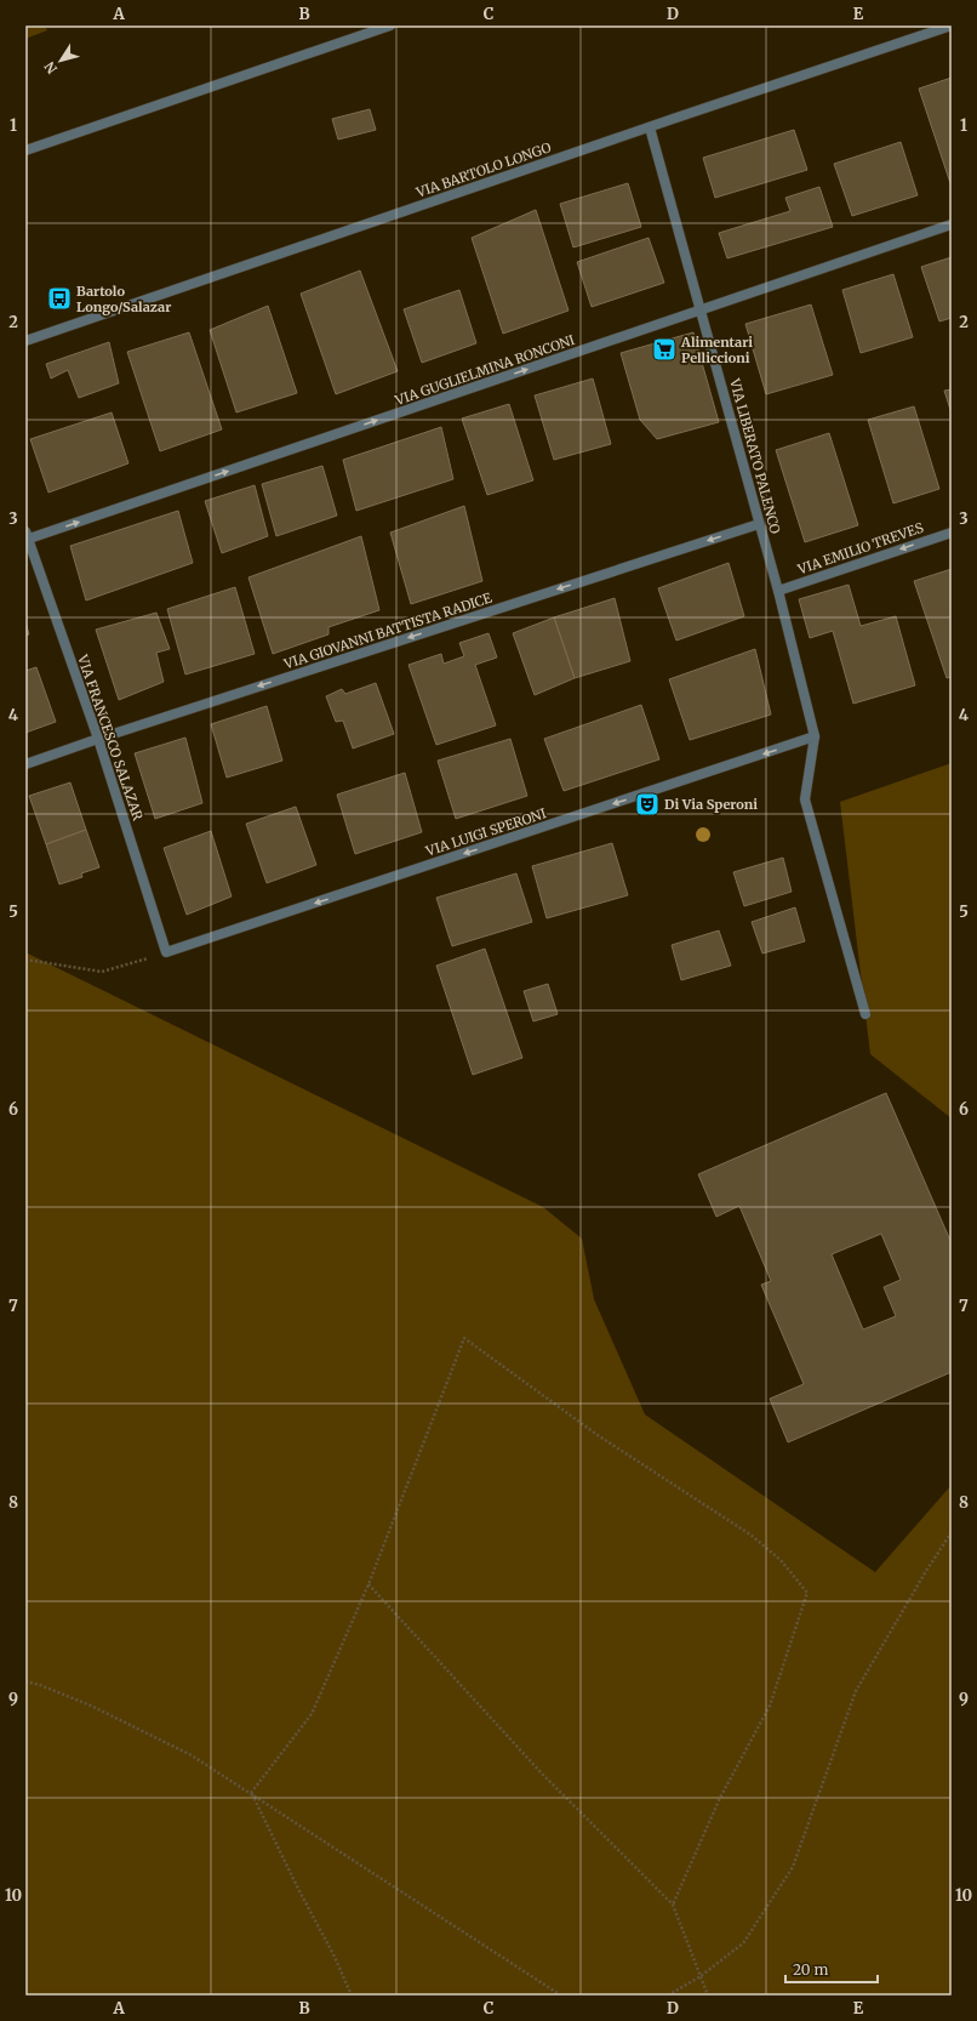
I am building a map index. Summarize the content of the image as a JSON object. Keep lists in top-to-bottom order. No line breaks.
{"streets":{"street":["VIA BARTOLO LONGO","VIA GUGLIELMINA RONCONI","VIA LIBERATO PALENCO","VIA EMILIO TREVES","VIA GIOVANNI BATTISTA RADICE","VIA FRANCESCO SALAZAR","VIA LUIGI SPERONI"]},"crossings":[["VIA BARTOLO LONGO","VIA LIBERATO PALENCO"],["VIA GUGLIELMINA RONCONI","VIA LIBERATO PALENCO"],["VIA GUGLIELMINA RONCONI","VIA FRANCESCO SALAZAR"],["VIA LIBERATO PALENCO","VIA EMILIO TREVES"],["VIA LIBERATO PALENCO","VIA GIOVANNI BATTISTA RADICE"],["VIA LIBERATO PALENCO","VIA LUIGI SPERONI"],["VIA GIOVANNI BATTISTA RADICE","VIA FRANCESCO SALAZAR"],["VIA FRANCESCO SALAZAR","VIA LUIGI SPERONI"]],"one_way":["VIA GUGLIELMINA RONCONI","VIA EMILIO TREVES","VIA GIOVANNI BATTISTA RADICE","VIA LUIGI SPERONI"],"places":{"bus stop":["Bartolo Longo/Salazar"],"supermarket":["Alimentari Pelliccioni"],"theatre":["Di Via Speroni"]},"scale_bar":"20 m","north":"bottom left","grid":{"columns":["A","B","C","D","E"],"rows":["1","2","3","4","5","6","7","8","9","10"]}}
